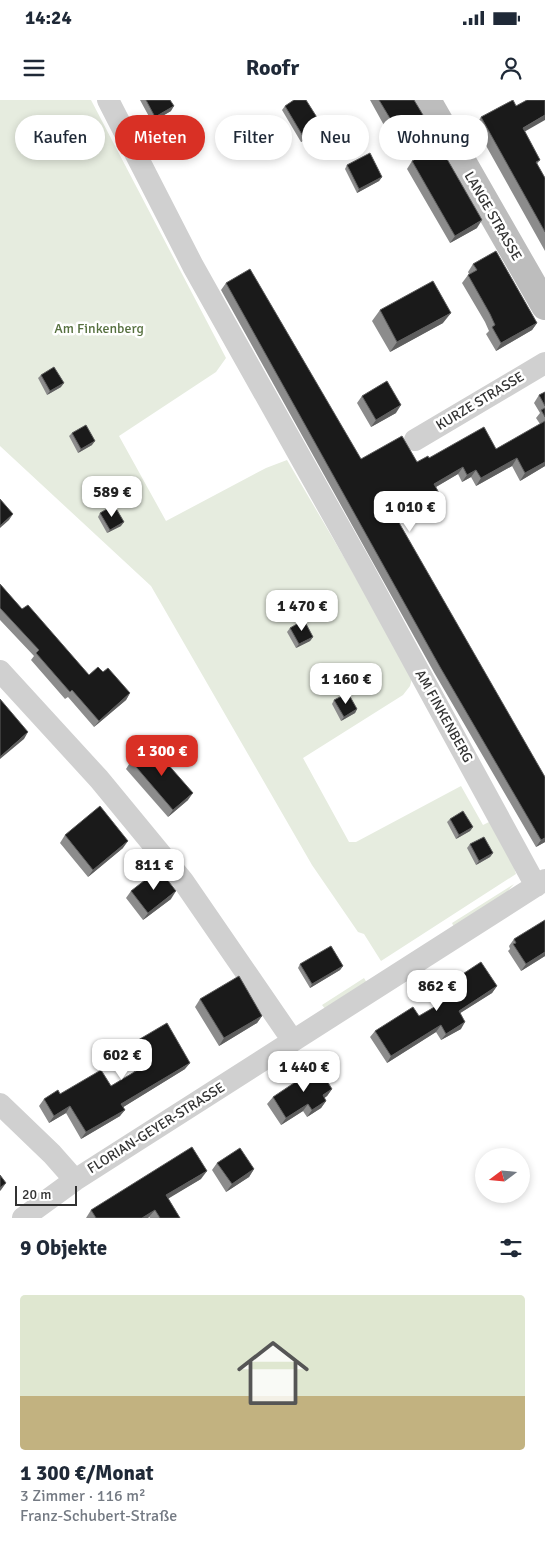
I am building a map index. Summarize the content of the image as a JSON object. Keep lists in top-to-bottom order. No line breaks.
{"streets":{"street":["LANGE STRASSE","KURZE STRASSE","AM FINKENBERG","FLORIAN-GEYER-STRASSE"]},"crossings":[["AM FINKENBERG","FLORIAN-GEYER-STRASSE"]],"parks":["Am Finkenberg"],"scale_bar":"20 m","north":"left","page":{"status":"14:24","header":"Roofr","chip":["Kaufen","Mieten","Filter","Neu","Wohnung"],"price":["589 €","1 010 €","1 470 €","1 160 €","1 300 €","811 €","862 €","602 €","1 440 €"],"scale":"20 m","heading":"9 Objekte","list":[{"name":"1 300 €/Monat","note":"3 Zimmer · 116 m² · Franz-Schubert-Straße"}]}}
